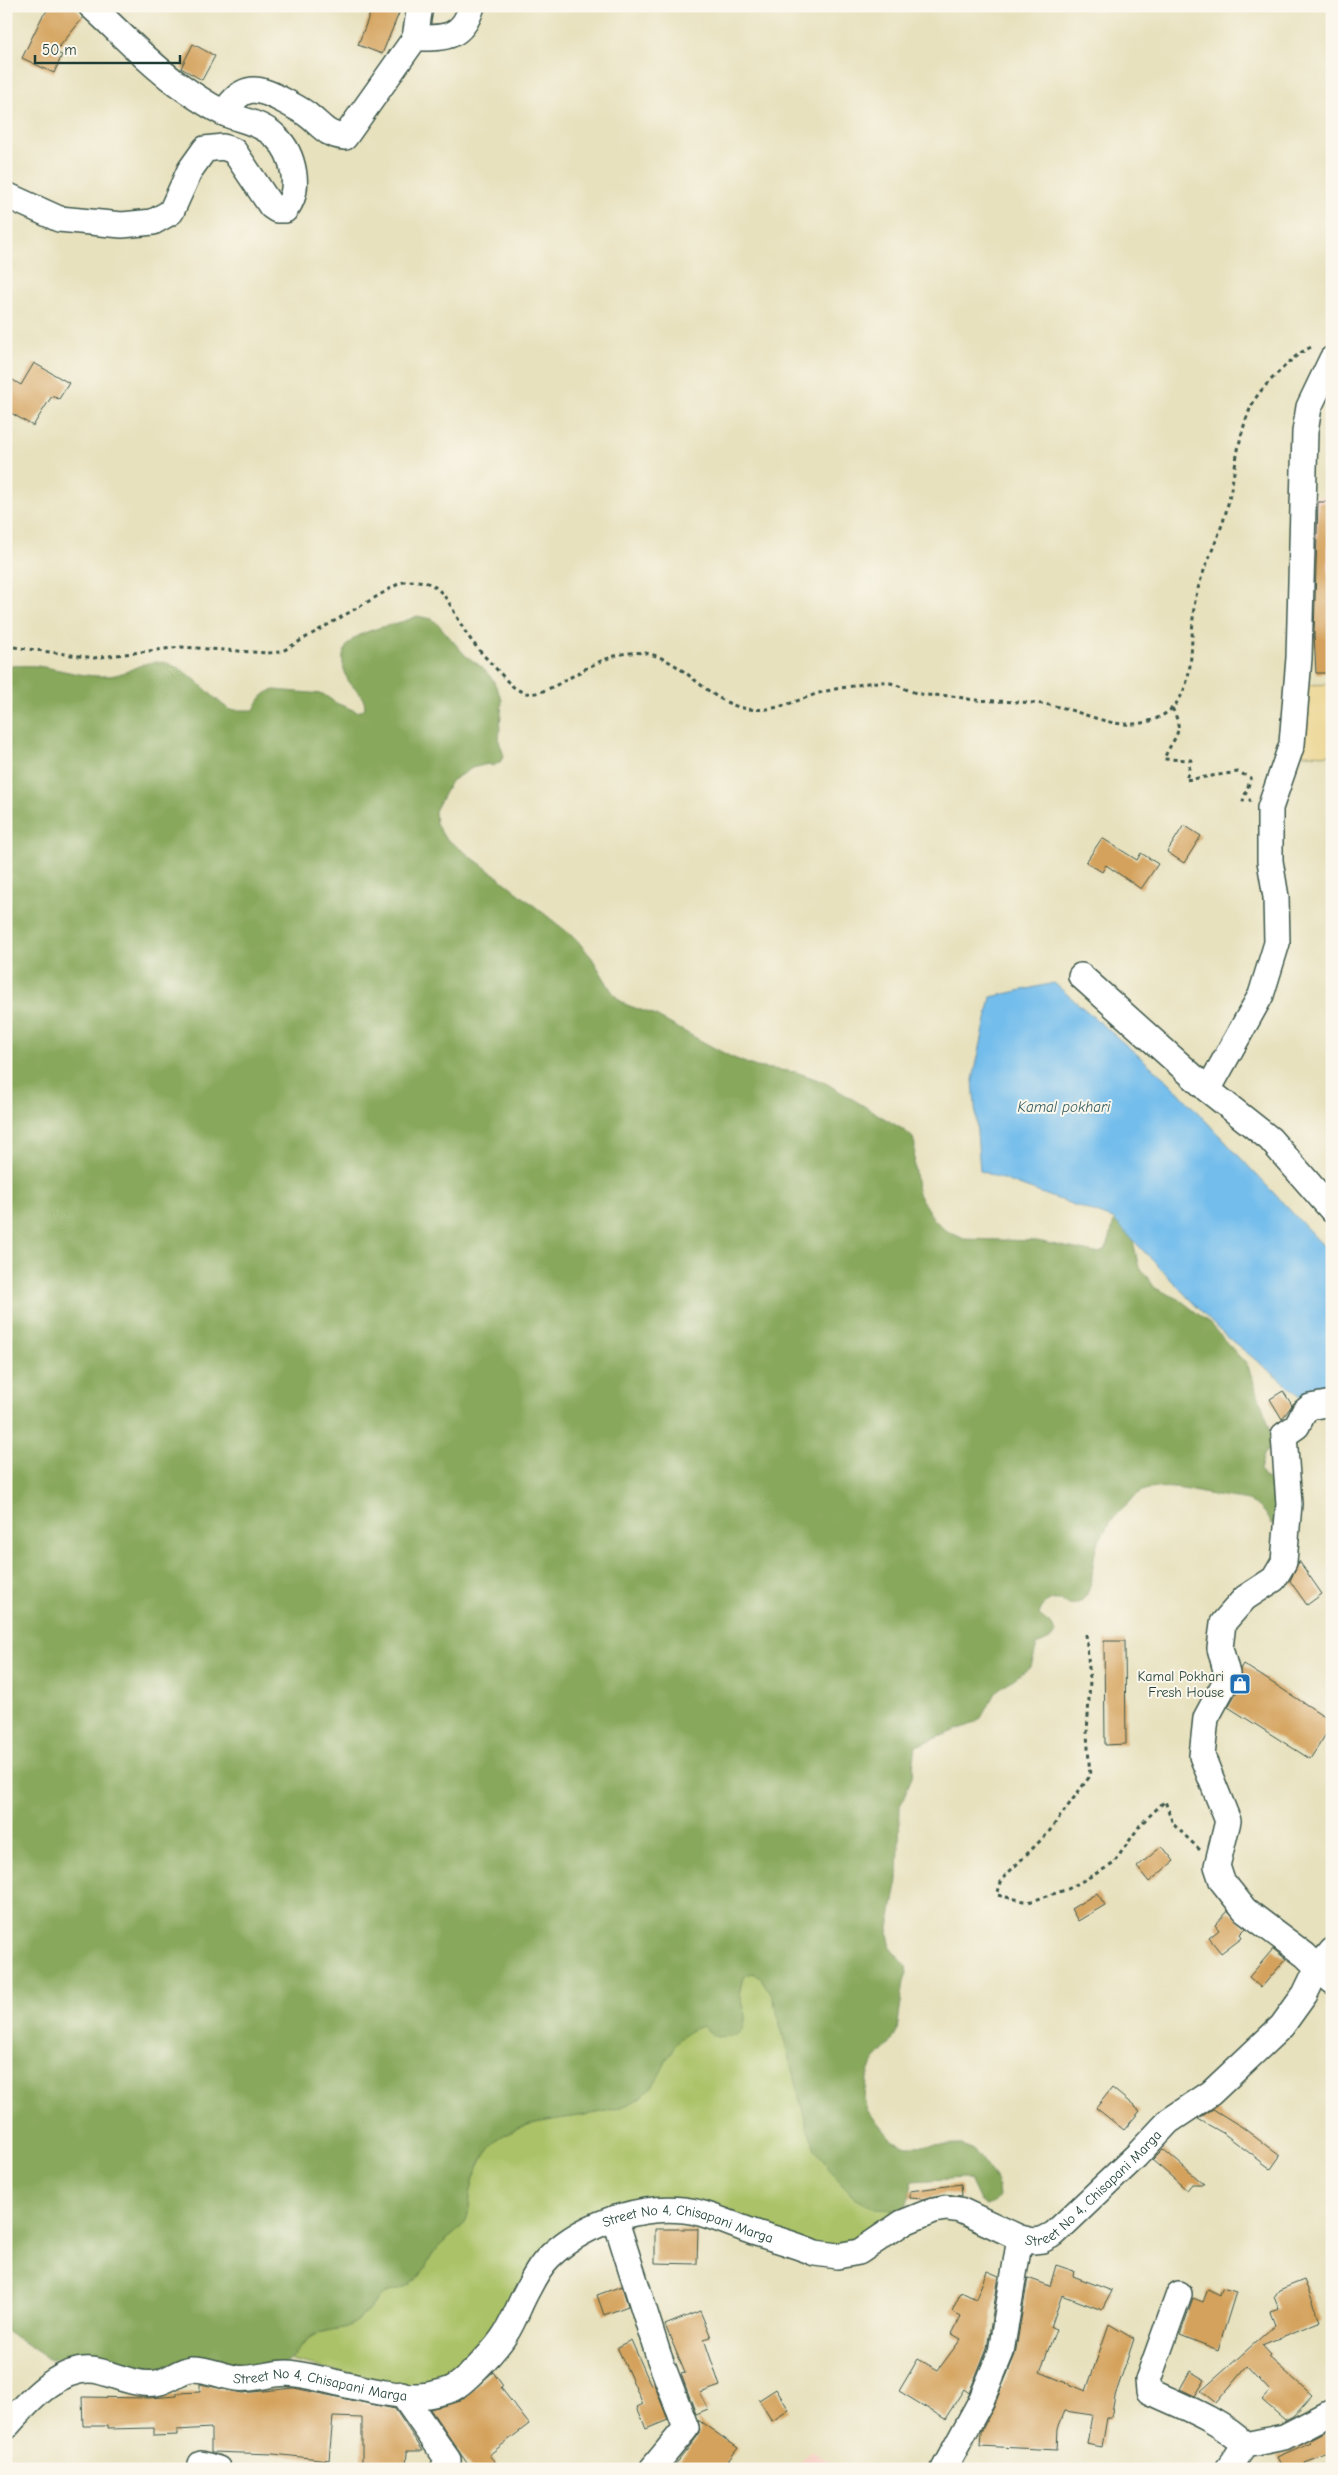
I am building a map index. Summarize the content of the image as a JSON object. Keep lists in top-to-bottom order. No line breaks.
{"streets":{"street":["Street No 4, Chisapani Marga"]},"water":["Kamal pokhari"],"places":{"shop":["Kamal Pokhari Fresh House"]},"scale_bar":"50 m"}
